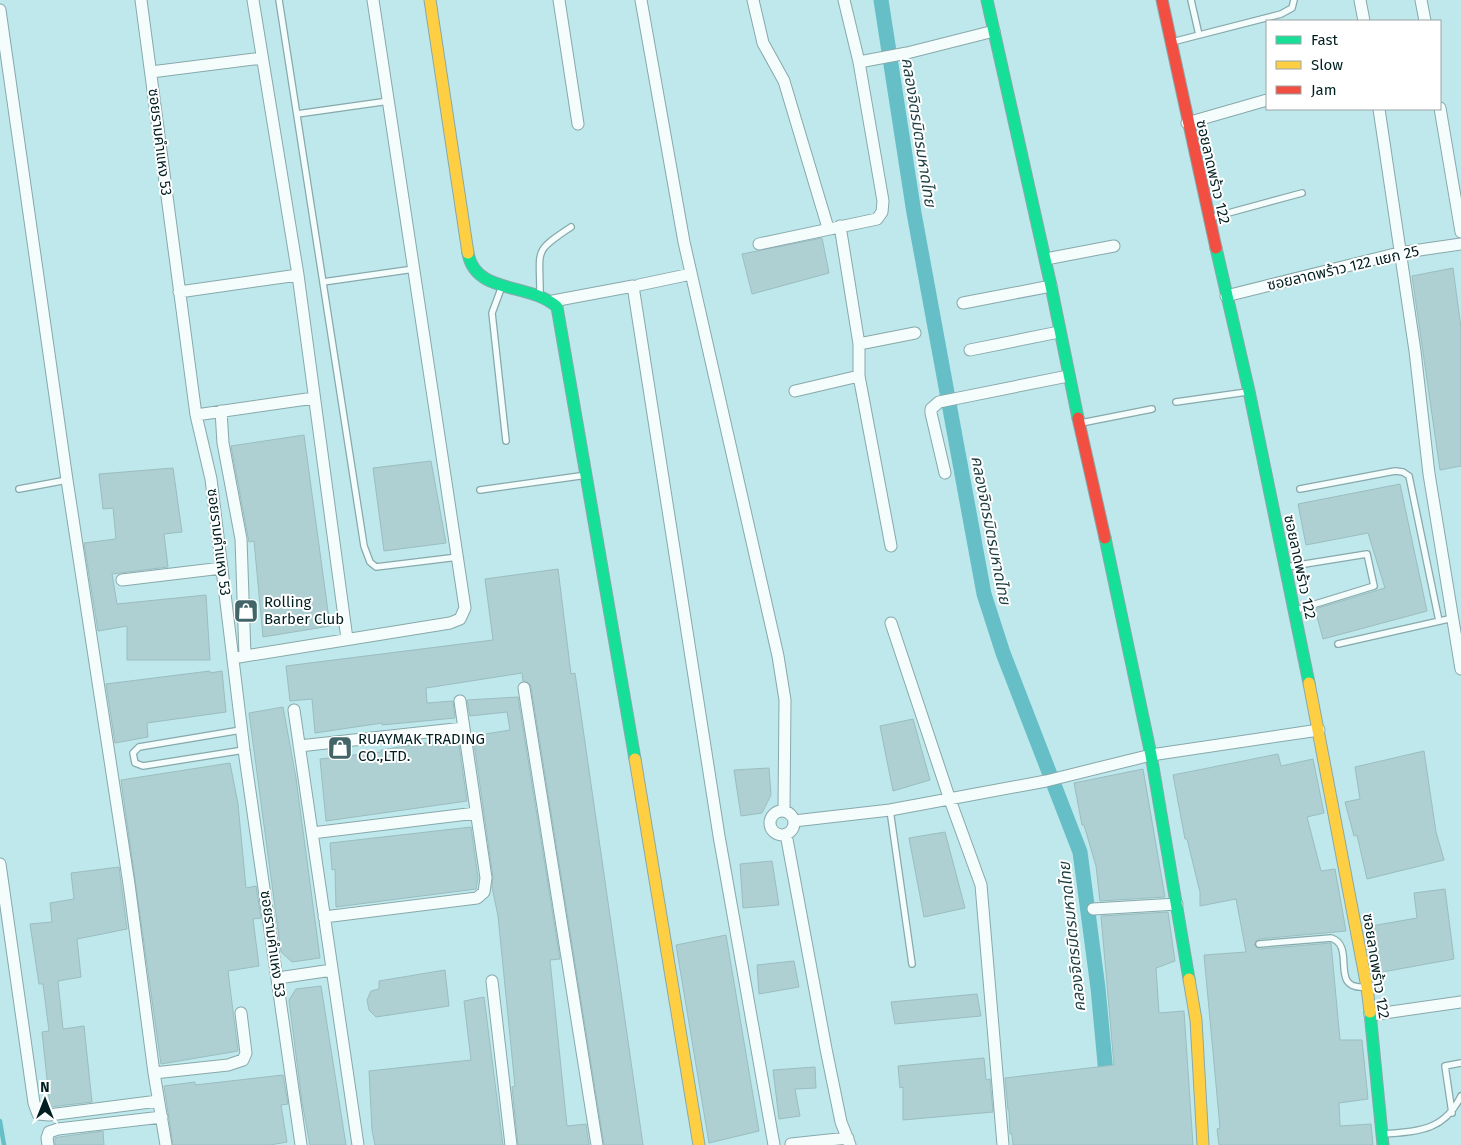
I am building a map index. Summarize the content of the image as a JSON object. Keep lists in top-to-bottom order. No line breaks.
{"streets":{"street":["ซอยรามคำแหง 53","ซอยลาดพร้าว 122","ซอยลาดพร้าว 122 แยก 25"]},"crossings":[["ซอยลาดพร้าว 122","ซอยลาดพร้าว 122 แยก 25"]],"water":["คลองจิตรมิตรมหาดไทย"],"places":{"shop":["Rolling Barber Club","RUAYMAK TRADING CO.,LTD."]},"legend":["Fast","Slow","Jam"],"north":"top"}
